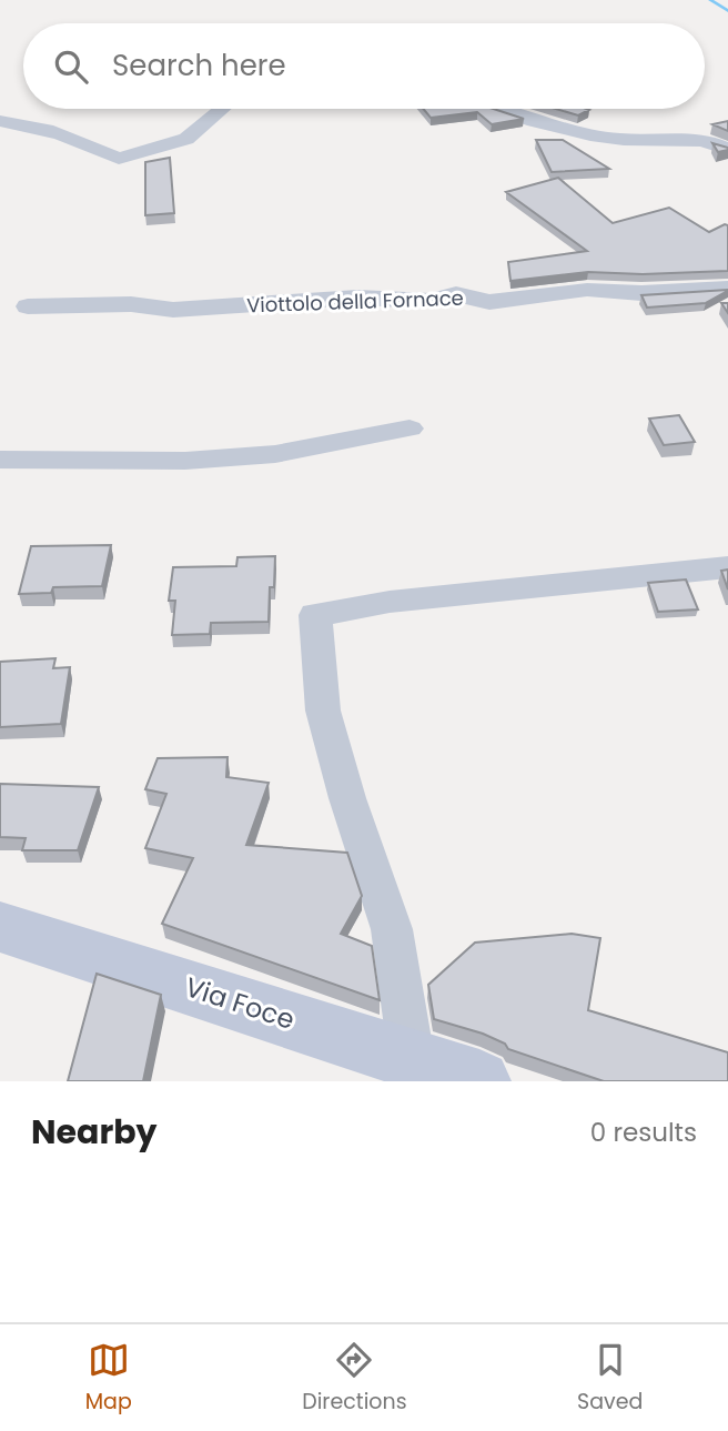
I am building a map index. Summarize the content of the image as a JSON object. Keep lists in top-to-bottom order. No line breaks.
{"streets":{"main road":["Via Foce"],"street":["Viottolo della Fornace"]},"page":{"search":"Search here","heading":["Nearby","0 results"],"nav":["Map","Directions","Saved"]}}
